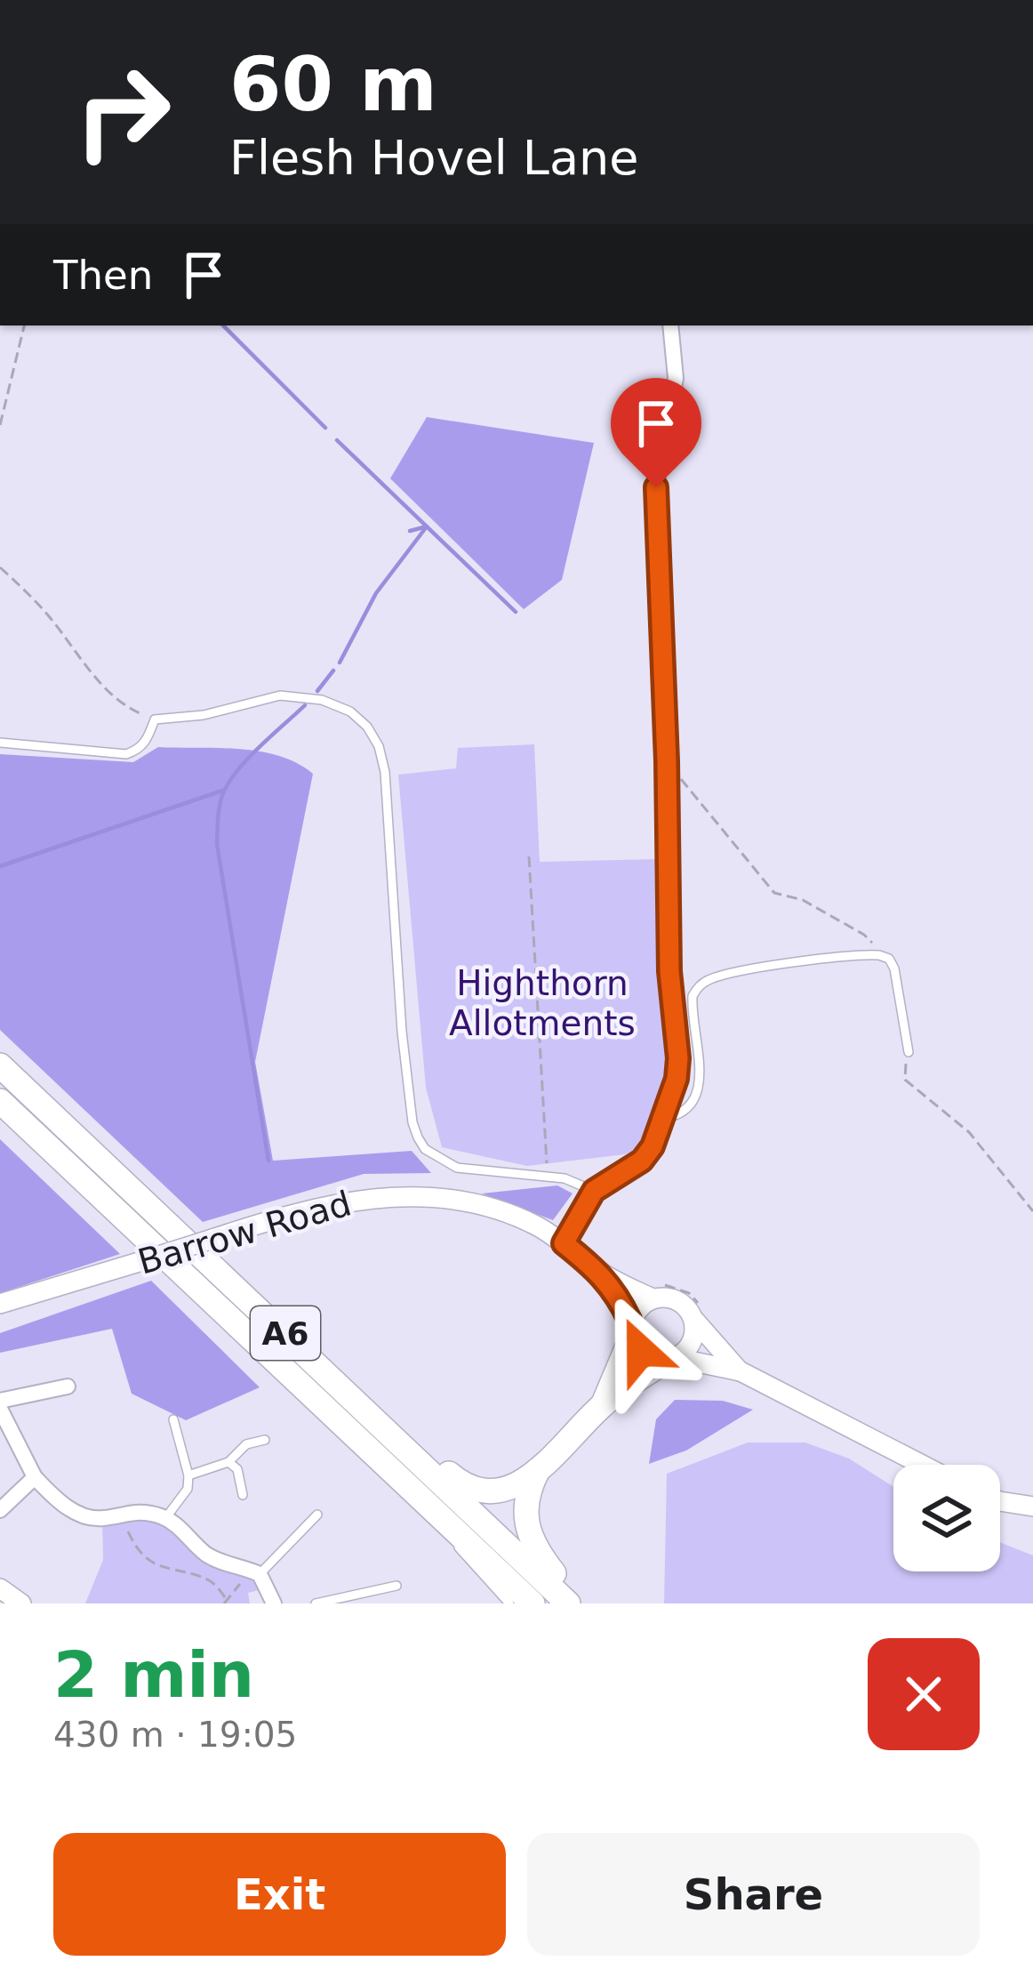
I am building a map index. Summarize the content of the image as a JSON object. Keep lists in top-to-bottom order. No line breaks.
{"streets":{"highway":["A6"],"street":["Barrow Road"]},"parks":["Highthorn Allotments"],"page":{"turn":["60 m","Flesh Hovel Lane"],"then":"Then","heading":["2 min","430 m · 19:05"],"buttons":["Exit","Share"]}}
